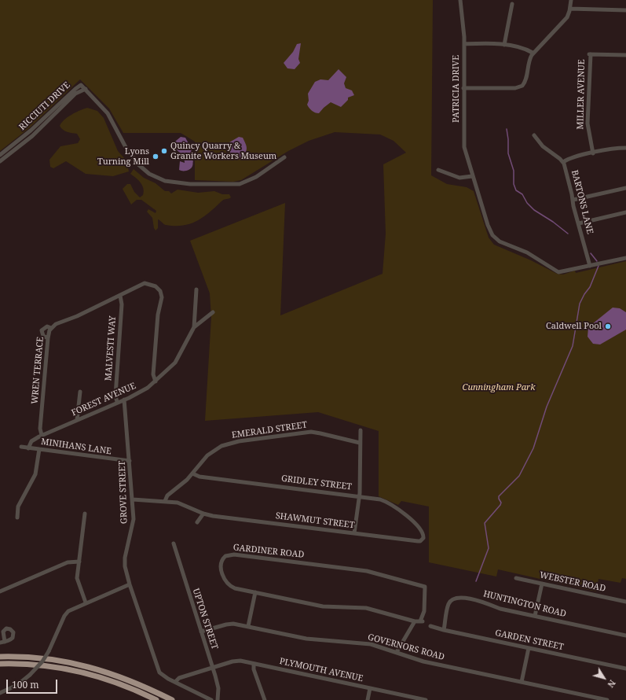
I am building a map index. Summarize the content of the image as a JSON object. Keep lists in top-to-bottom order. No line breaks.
{"streets":{"street":["PATRICIA DRIVE","MILLER AVENUE","RICCIUTI DRIVE","BARTONS LANE","MALVESTI WAY","WREN TERRACE","FOREST AVENUE","EMERALD STREET","MINIHANS LANE","GRIDLEY STREET","GROVE STREET","SHAWMUT STREET","GARDINER ROAD","WEBSTER ROAD","HUNTINGTON ROAD","UPTON STREET","GARDEN STREET","GOVERNORS ROAD","PLYMOUTH AVENUE"]},"crossings":[["PATRICIA DRIVE","BARTONS LANE"],["MALVESTI WAY","WREN TERRACE"],["MALVESTI WAY","FOREST AVENUE"],["WREN TERRACE","FOREST AVENUE"],["FOREST AVENUE","MINIHANS LANE"],["FOREST AVENUE","GROVE STREET"],["EMERALD STREET","GRIDLEY STREET"],["EMERALD STREET","SHAWMUT STREET"],["MINIHANS LANE","GROVE STREET"],["GRIDLEY STREET","SHAWMUT STREET"],["GROVE STREET","SHAWMUT STREET"],["GROVE STREET","PLYMOUTH AVENUE"],["HUNTINGTON ROAD","GARDEN STREET"],["UPTON STREET","GOVERNORS ROAD"],["UPTON STREET","PLYMOUTH AVENUE"]],"parks":["Cunningham Park"],"places":["Quincy Quarry & Granite Workers Museum","Lyons Turning Mill","Caldwell Pool"],"scale_bar":"100 m","north":"bottom right"}
